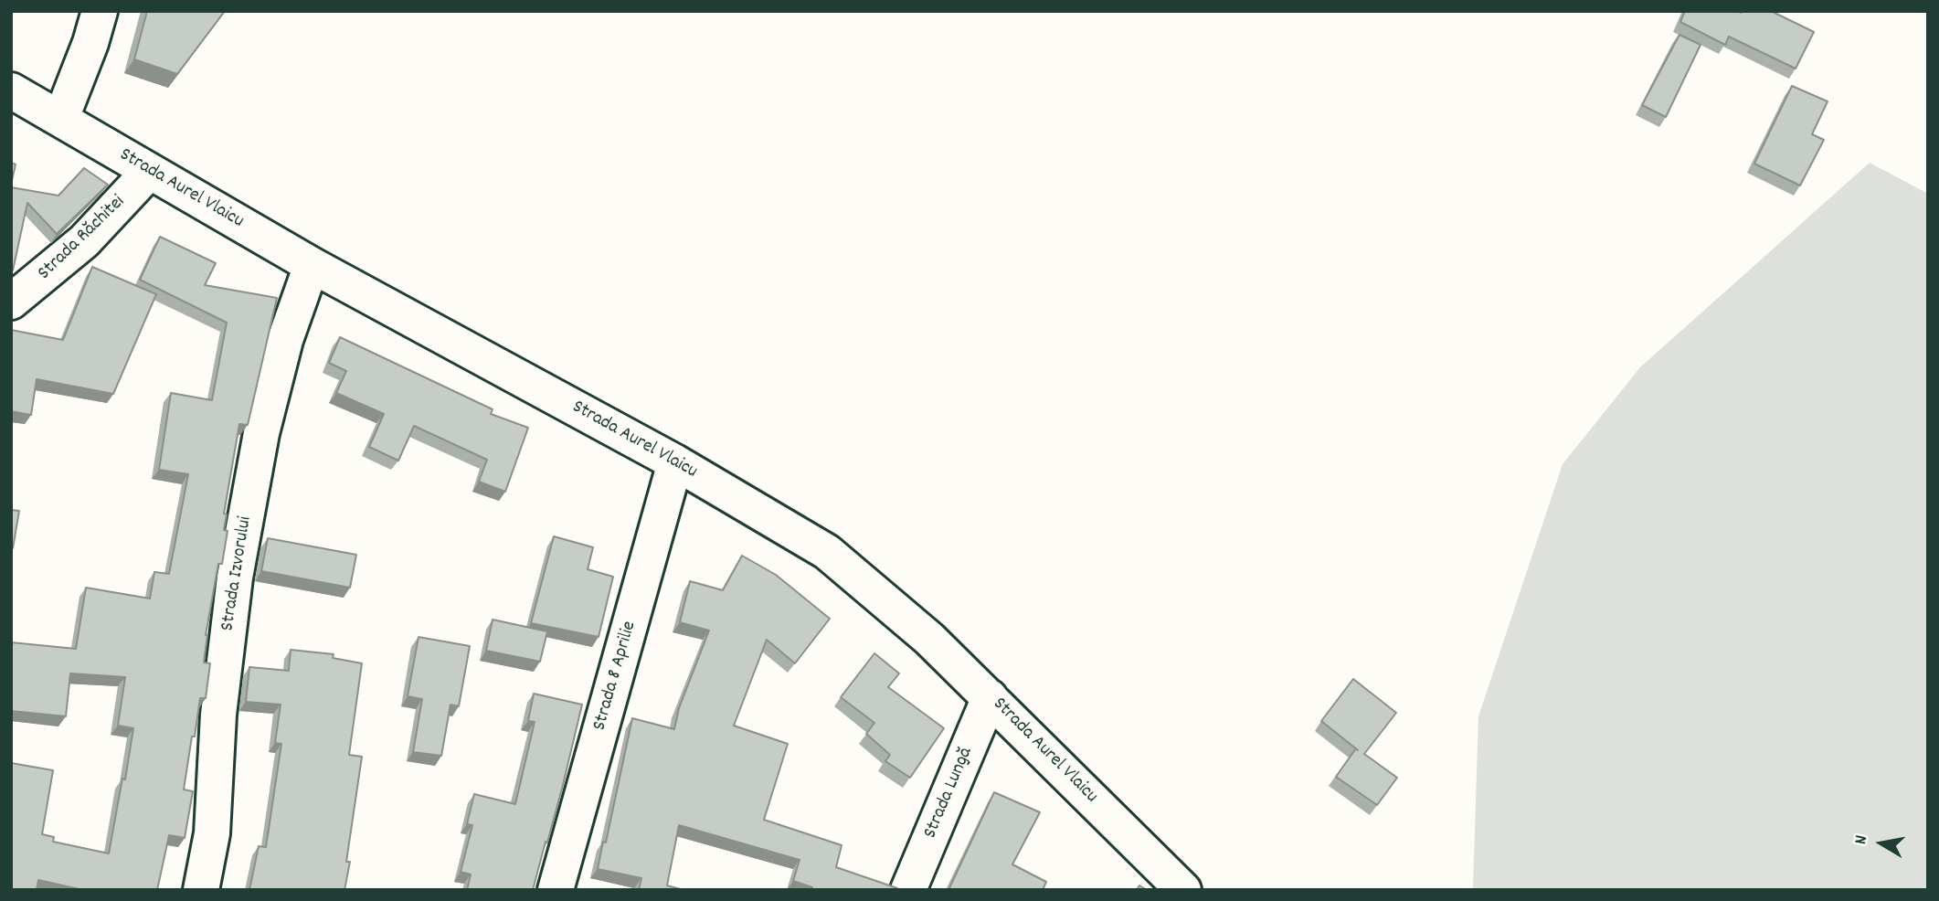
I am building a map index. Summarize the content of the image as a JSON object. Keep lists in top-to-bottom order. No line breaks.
{"streets":{"street":["Strada Aurel Vlaicu","Strada Răchitei","Strada Izvorului","Strada 8 Aprilie","Strada Lungă"]},"crossings":[["Strada Aurel Vlaicu","Strada Răchitei"],["Strada Aurel Vlaicu","Strada Izvorului"],["Strada Aurel Vlaicu","Strada 8 Aprilie"],["Strada Aurel Vlaicu","Strada Lungă"]],"north":"left"}
